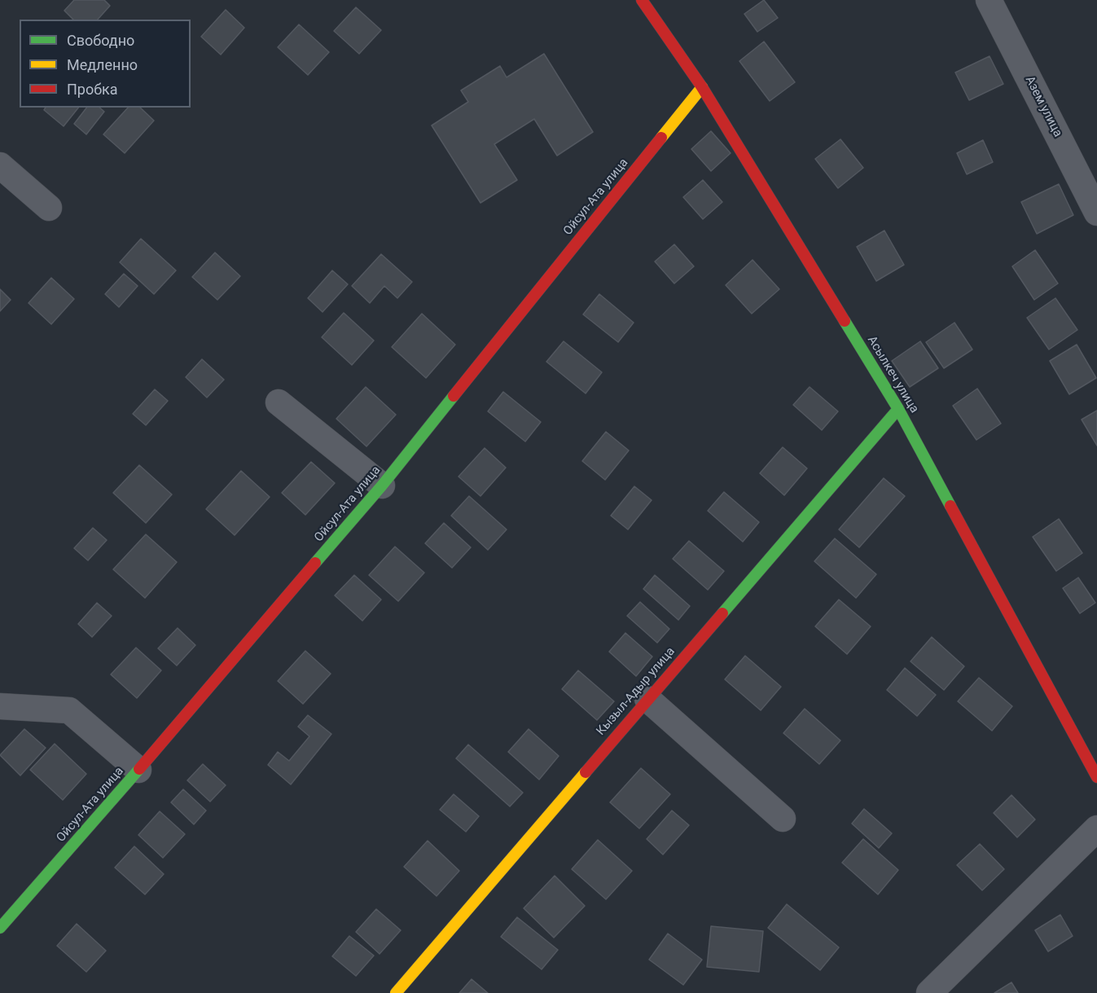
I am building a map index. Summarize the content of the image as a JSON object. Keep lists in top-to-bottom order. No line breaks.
{"streets":{"street":["Азем улица","Ойсул-Ата улица","Асылкеч улица","Кызыл-Адыр улица"]},"crossings":[["Ойсул-Ата улица","Асылкеч улица"],["Асылкеч улица","Кызыл-Адыр улица"]],"legend":["Свободно","Медленно","Пробка"]}
